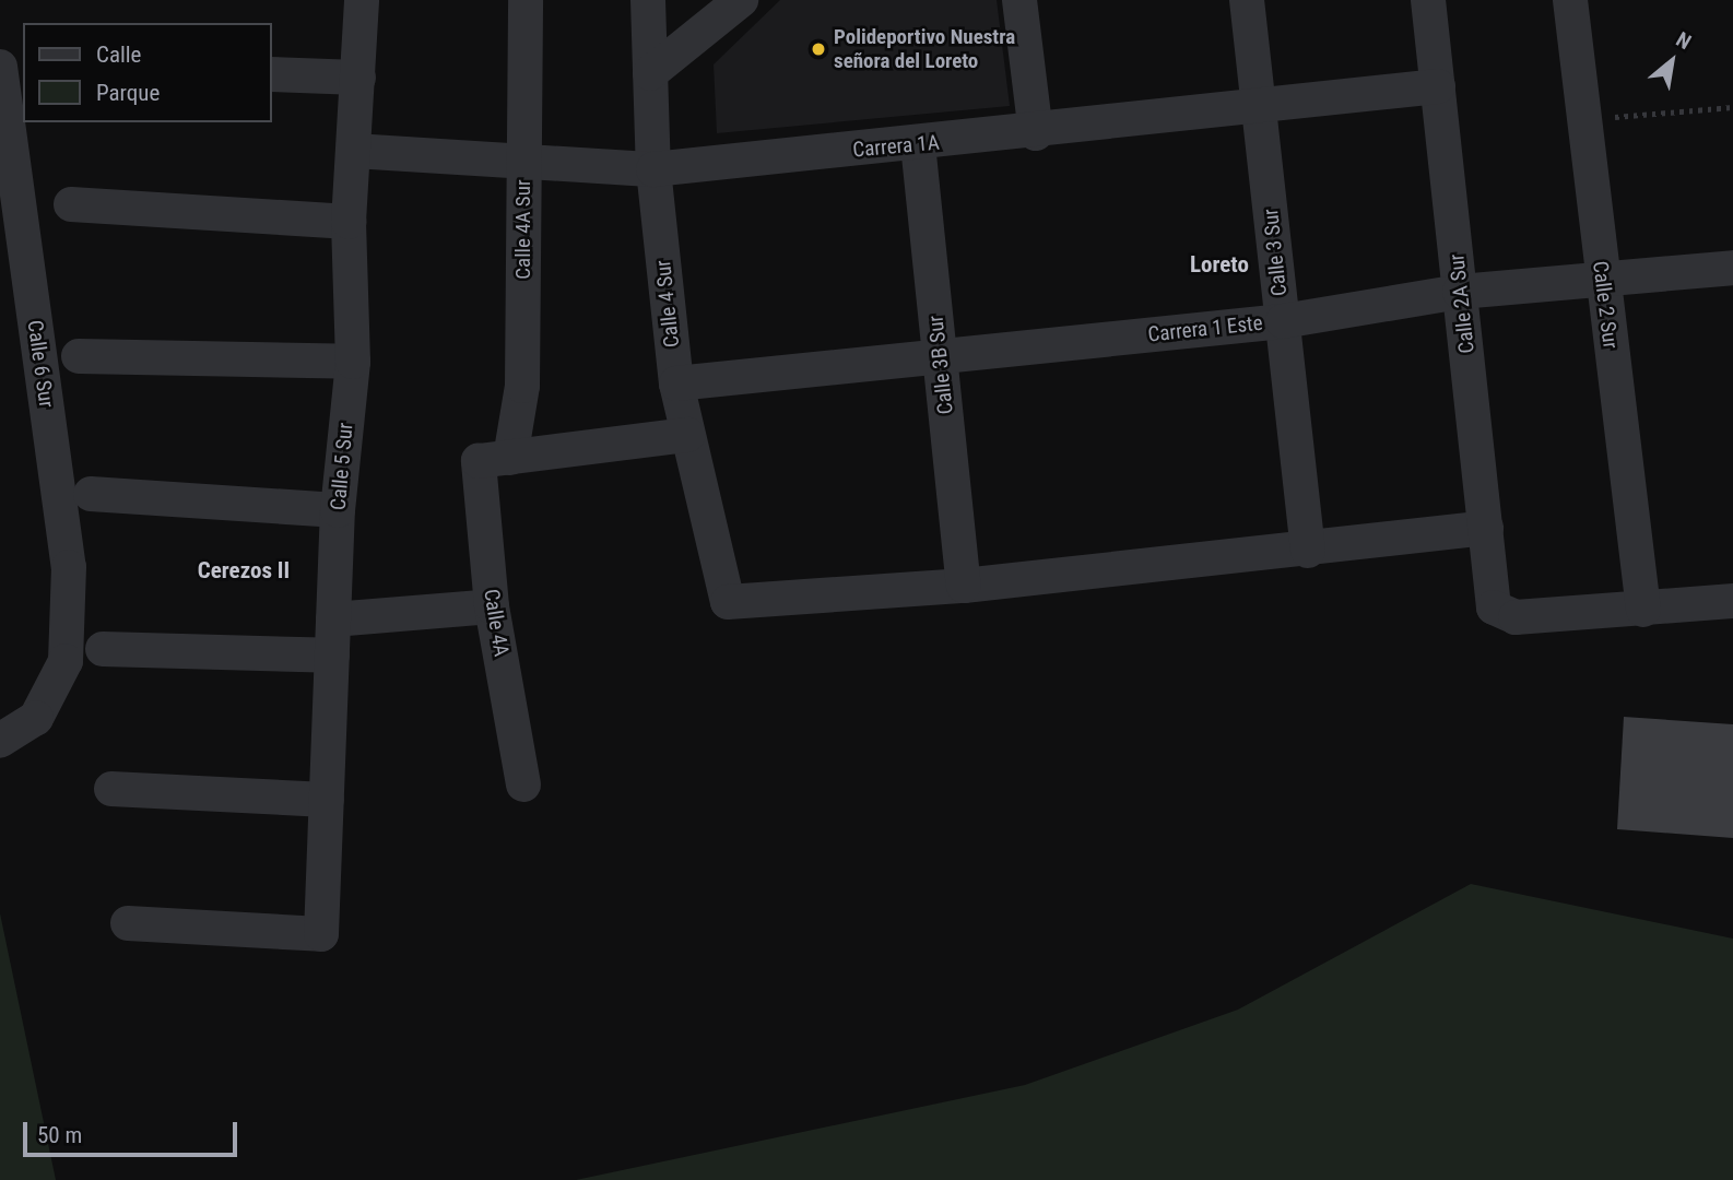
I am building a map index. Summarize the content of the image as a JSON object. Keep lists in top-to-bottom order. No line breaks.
{"streets":{"street":["Carrera 1A","Calle 4A Sur","Calle 3 Sur","Calle 4 Sur","Calle 2A Sur","Calle 2 Sur","Carrera 1 Este","Calle 6 Sur","Calle 3B Sur","Calle 5 Sur","Calle 4A"]},"crossings":[["Carrera 1A","Calle 4A Sur"],["Carrera 1A","Calle 3 Sur"],["Carrera 1A","Calle 4 Sur"],["Carrera 1A","Calle 2A Sur"],["Carrera 1A","Calle 3B Sur"],["Carrera 1A","Calle 5 Sur"],["Calle 4A Sur","Calle 4A"],["Calle 3 Sur","Carrera 1 Este"],["Calle 4 Sur","Carrera 1 Este"],["Calle 4 Sur","Calle 3B Sur"],["Calle 2A Sur","Calle 2 Sur"],["Calle 2A Sur","Carrera 1 Este"],["Calle 2 Sur","Carrera 1 Este"],["Carrera 1 Este","Calle 3B Sur"]],"districts":["Loreto","Cerezos II"],"places":["Polideportivo Nuestra señora del Loreto"],"legend":["Calle","Parque"],"scale_bar":"50 m","north":"top right"}
